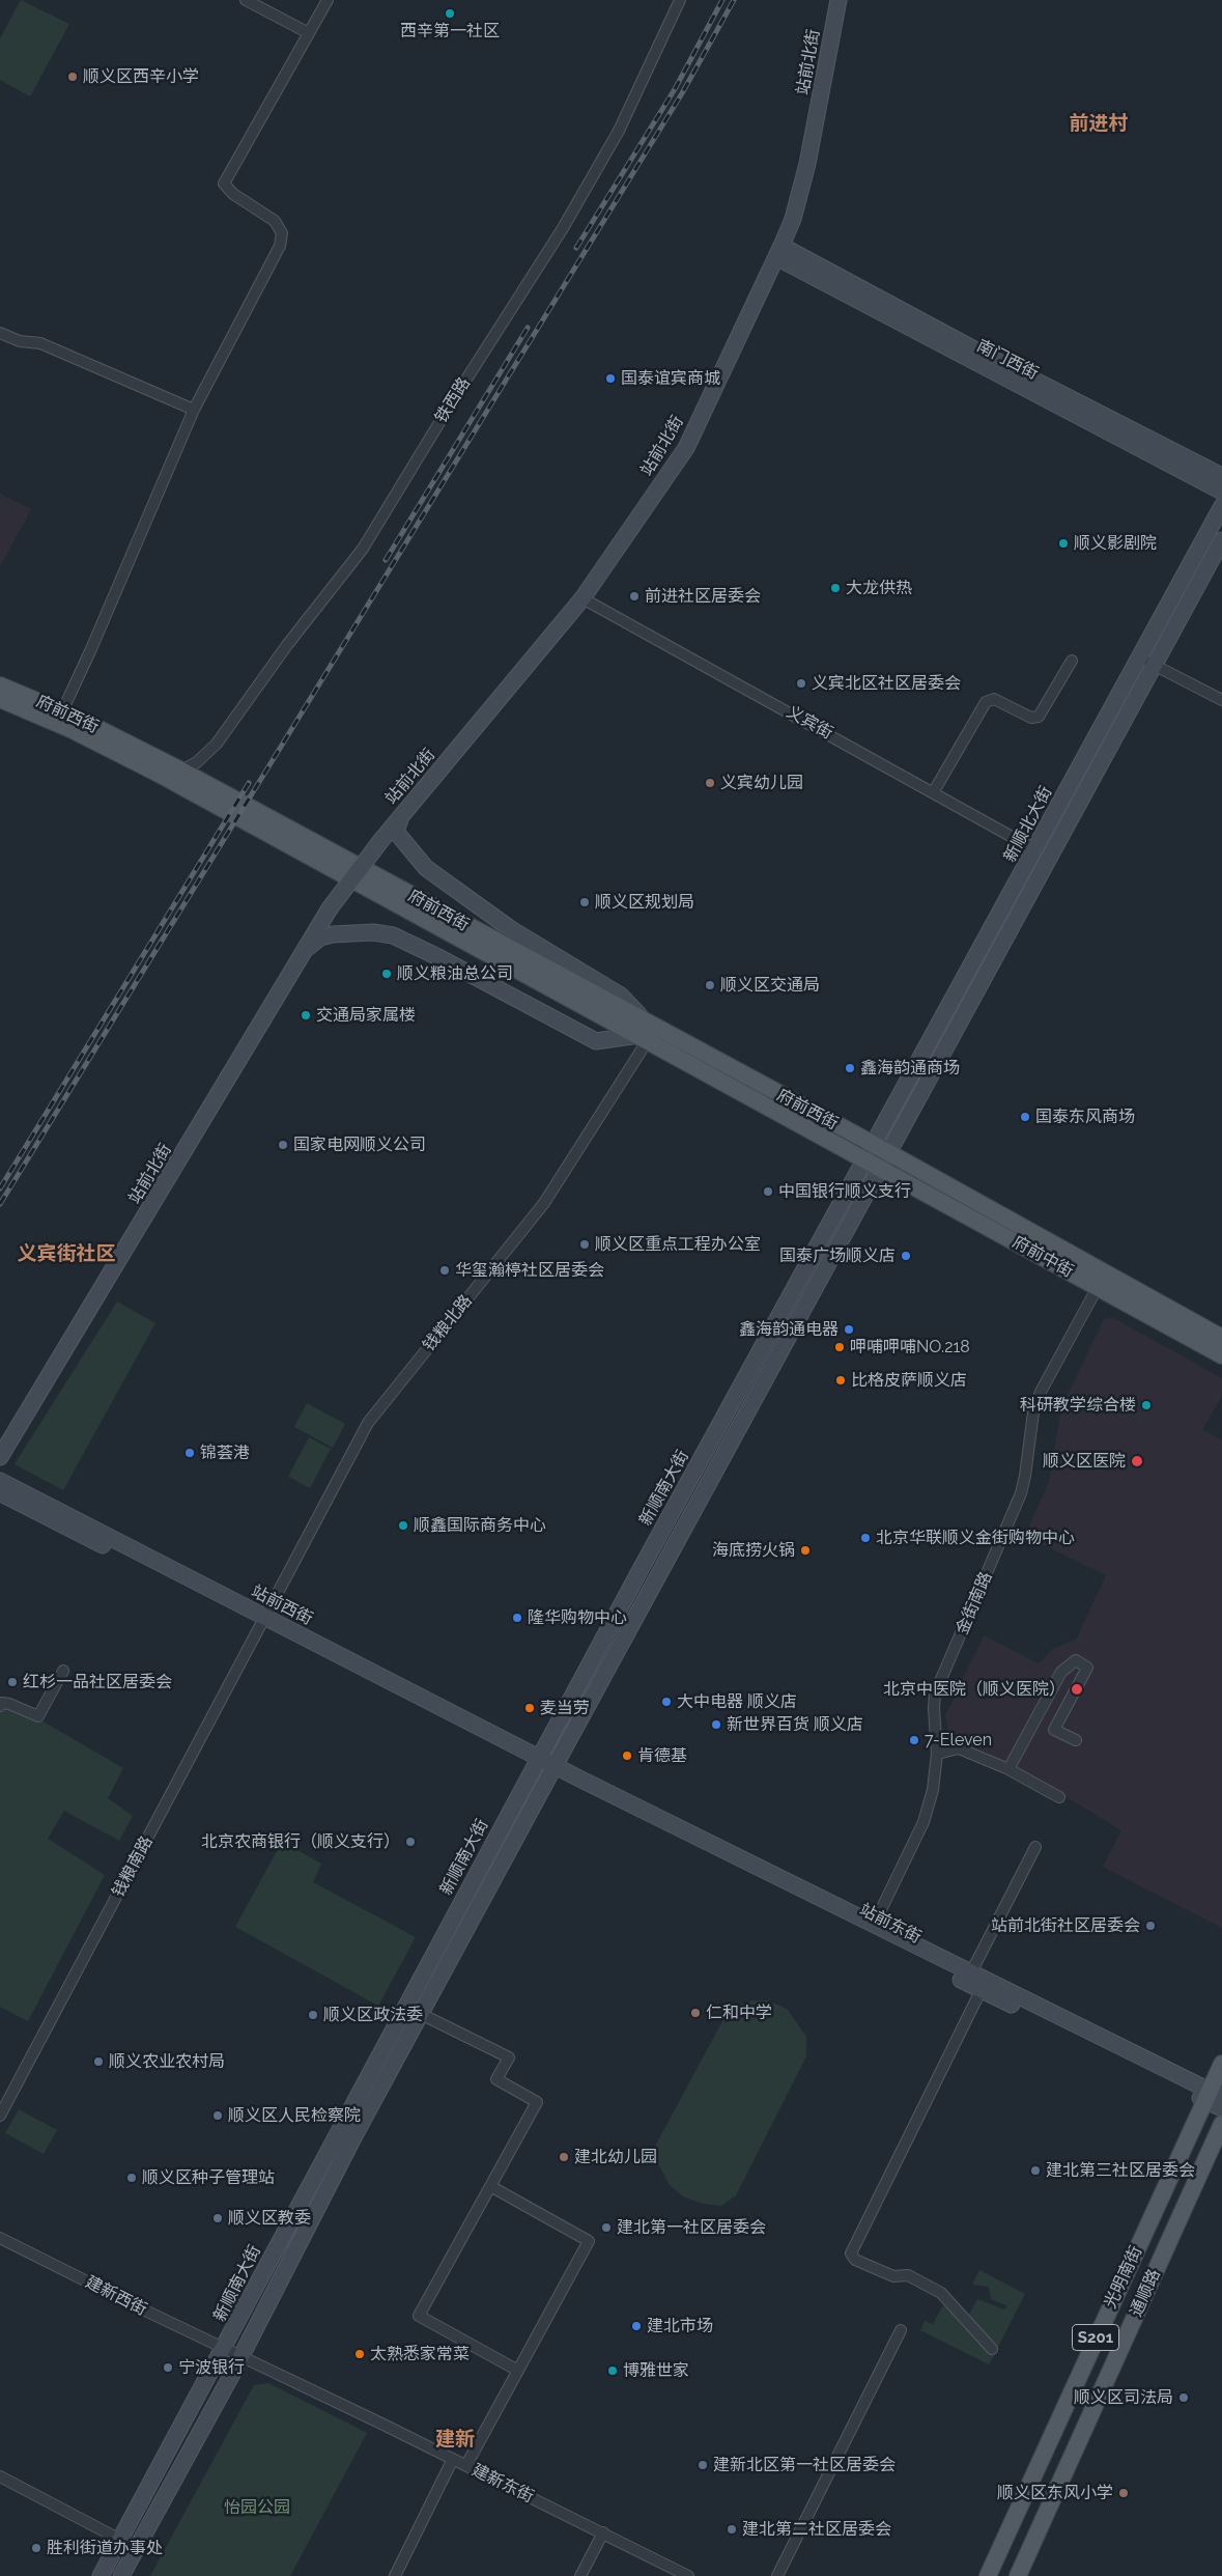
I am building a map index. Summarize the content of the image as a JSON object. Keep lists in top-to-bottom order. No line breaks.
{"streets":{"main road":["站前北街","南门西街","府前西街","新顺北大街","府前中街","新顺南大街","站前西街","站前东街","光明南街","通顺路","S201"],"street":["铁西路","义宾街","钱粮北路","金街南路","钱粮南路","建新西街","建新东街"]},"crossings":[["站前北街","南门西街"],["站前北街","义宾街"],["铁西路","府前西街"],["府前西街","新顺北大街"],["府前西街","府前中街"],["府前西街","钱粮北路"],["府前西街","新顺南大街"],["义宾街","新顺北大街"],["新顺北大街","府前中街"],["新顺北大街","新顺南大街"],["府前中街","新顺南大街"],["府前中街","金街南路"],["钱粮北路","站前西街"],["钱粮北路","钱粮南路"],["新顺南大街","站前西街"],["新顺南大街","站前东街"],["新顺南大街","建新西街"],["新顺南大街","建新东街"],["金街南路","站前东街"],["站前西街","钱粮南路"],["站前西街","站前东街"],["站前东街","光明南街"],["建新西街","建新东街"]],"districts":["前进村","义宾街社区","建新"],"parks":["怡园公园"],"places":["西辛第一社区","顺义区西辛小学","国泰谊宾商城","顺义影剧院","大龙供热","前进社区居委会","义宾北区社区居委会","义宾幼儿园","顺义区规划局","顺义粮油总公司","顺义区交通局","交通局家属楼","鑫海韵通商场","国泰东风商场","国家电网顺义公司","中国银行顺义支行","顺义区重点工程办公室","国泰广场顺义店","华玺瀚楟社区居委会","鑫海韵通电器","呷哺呷哺NO.218","比格皮萨顺义店","科研教学综合楼","锦荟港","顺义区医院","顺鑫国际商务中心","北京华联顺义金街购物中心","海底捞火锅","隆华购物中心","红杉一品社区居委会","北京中医院（顺义医院）","大中电器 顺义店","麦当劳","新世界百货 顺义店","7-Eleven","肯德基","北京农商银行（顺义支行）","站前北街社区居委会","仁和中学","顺义区政法委","顺义农业农村局","顺义区人民检察院","建北幼儿园","建北第三社区居委会","顺义区种子管理站","顺义区教委","建北第一社区居委会","建北市场","太熟悉家常菜","宁波银行","博雅世家","顺义区司法局","建新北区第一社区居委会","顺义区东风小学","建北第二社区居委会","胜利街道办事处"]}
